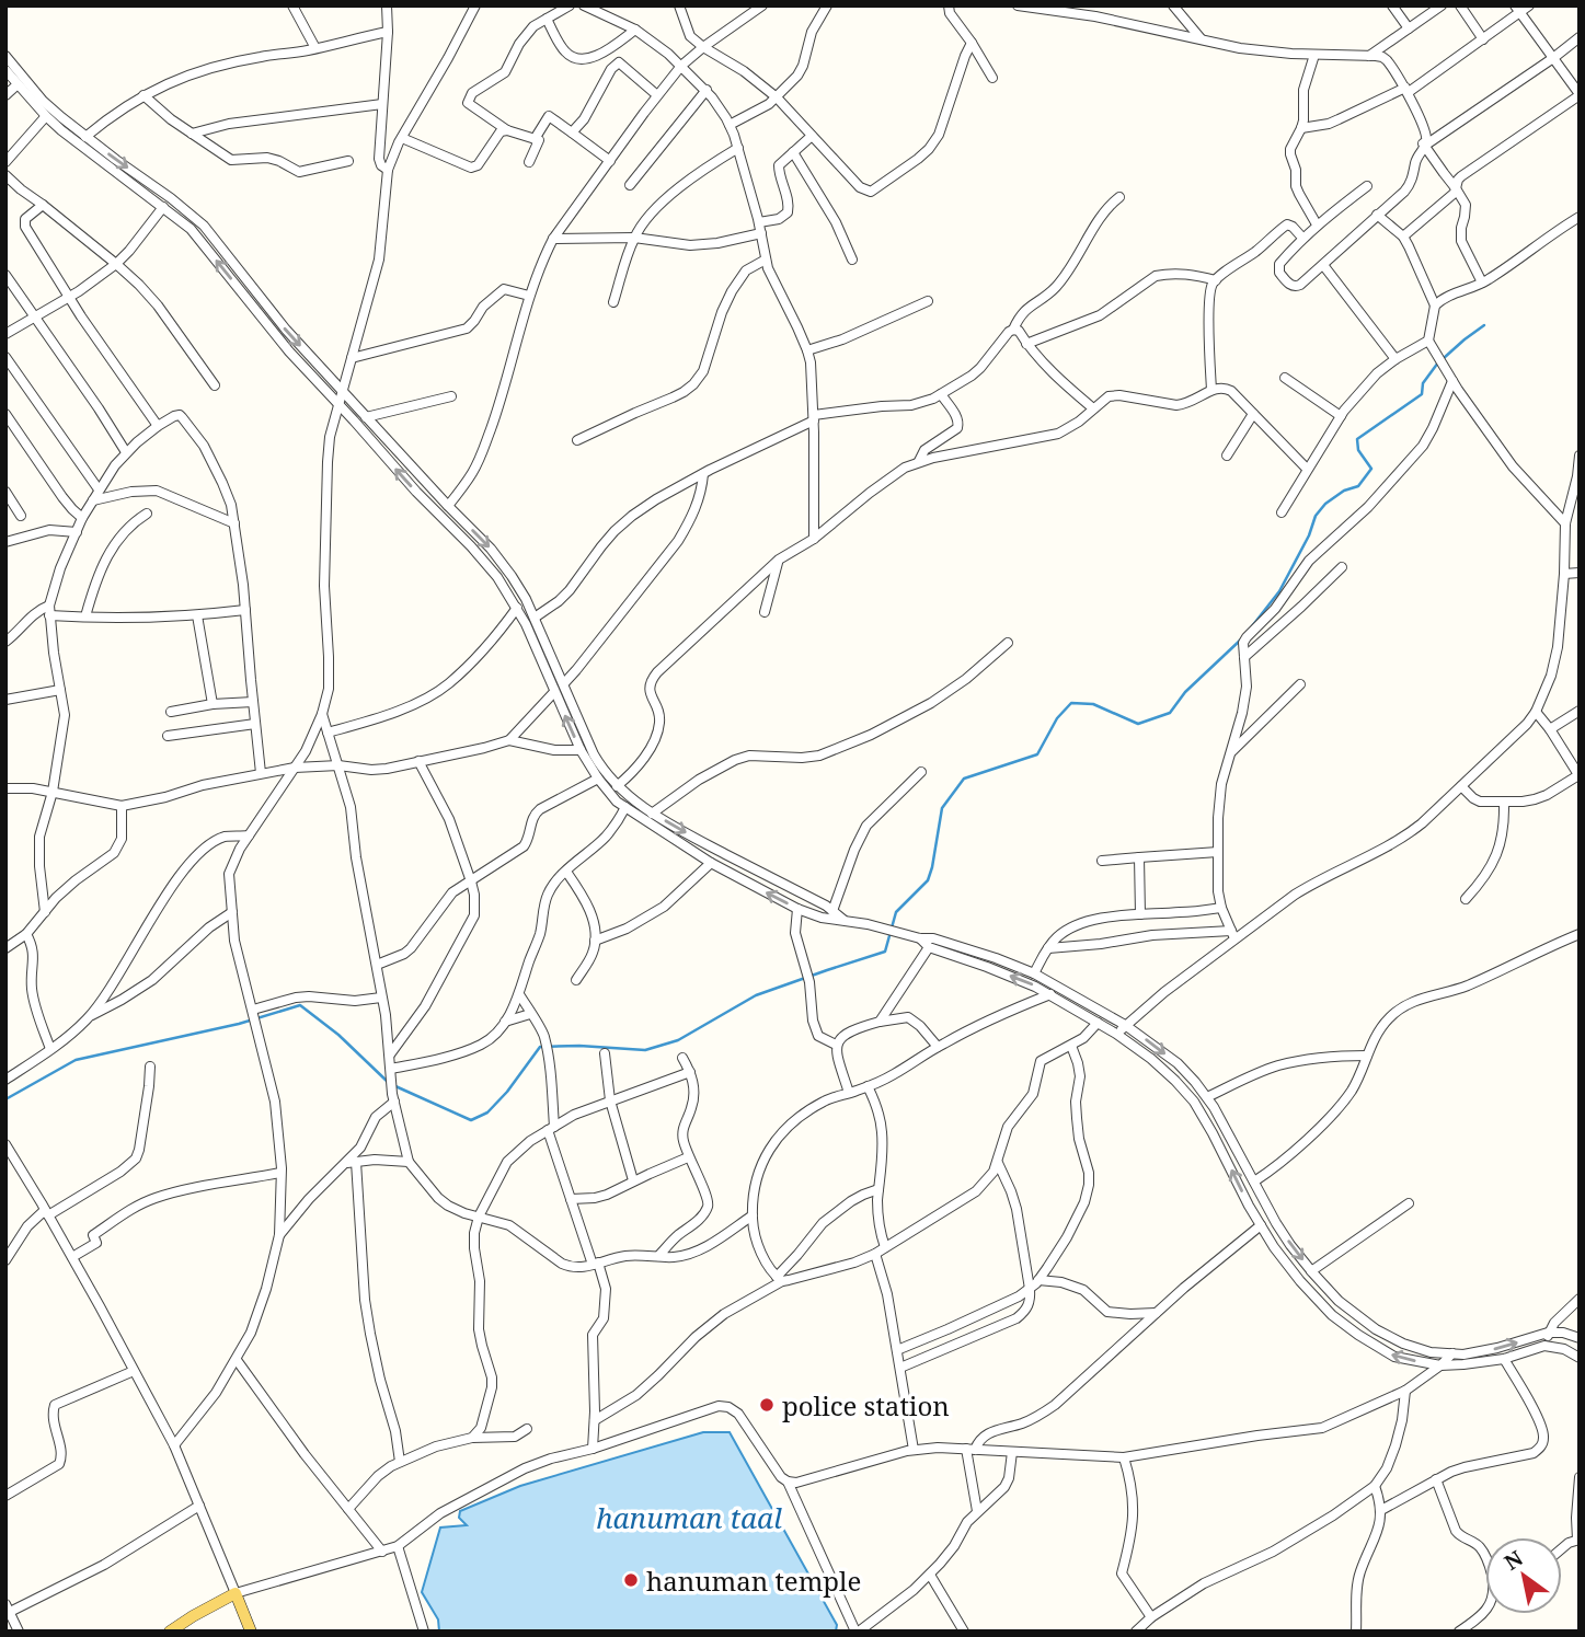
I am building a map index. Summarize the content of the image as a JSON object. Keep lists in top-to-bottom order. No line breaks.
{"water":["hanuman taal"],"places":["police station","hanuman temple"],"north":"top left"}
